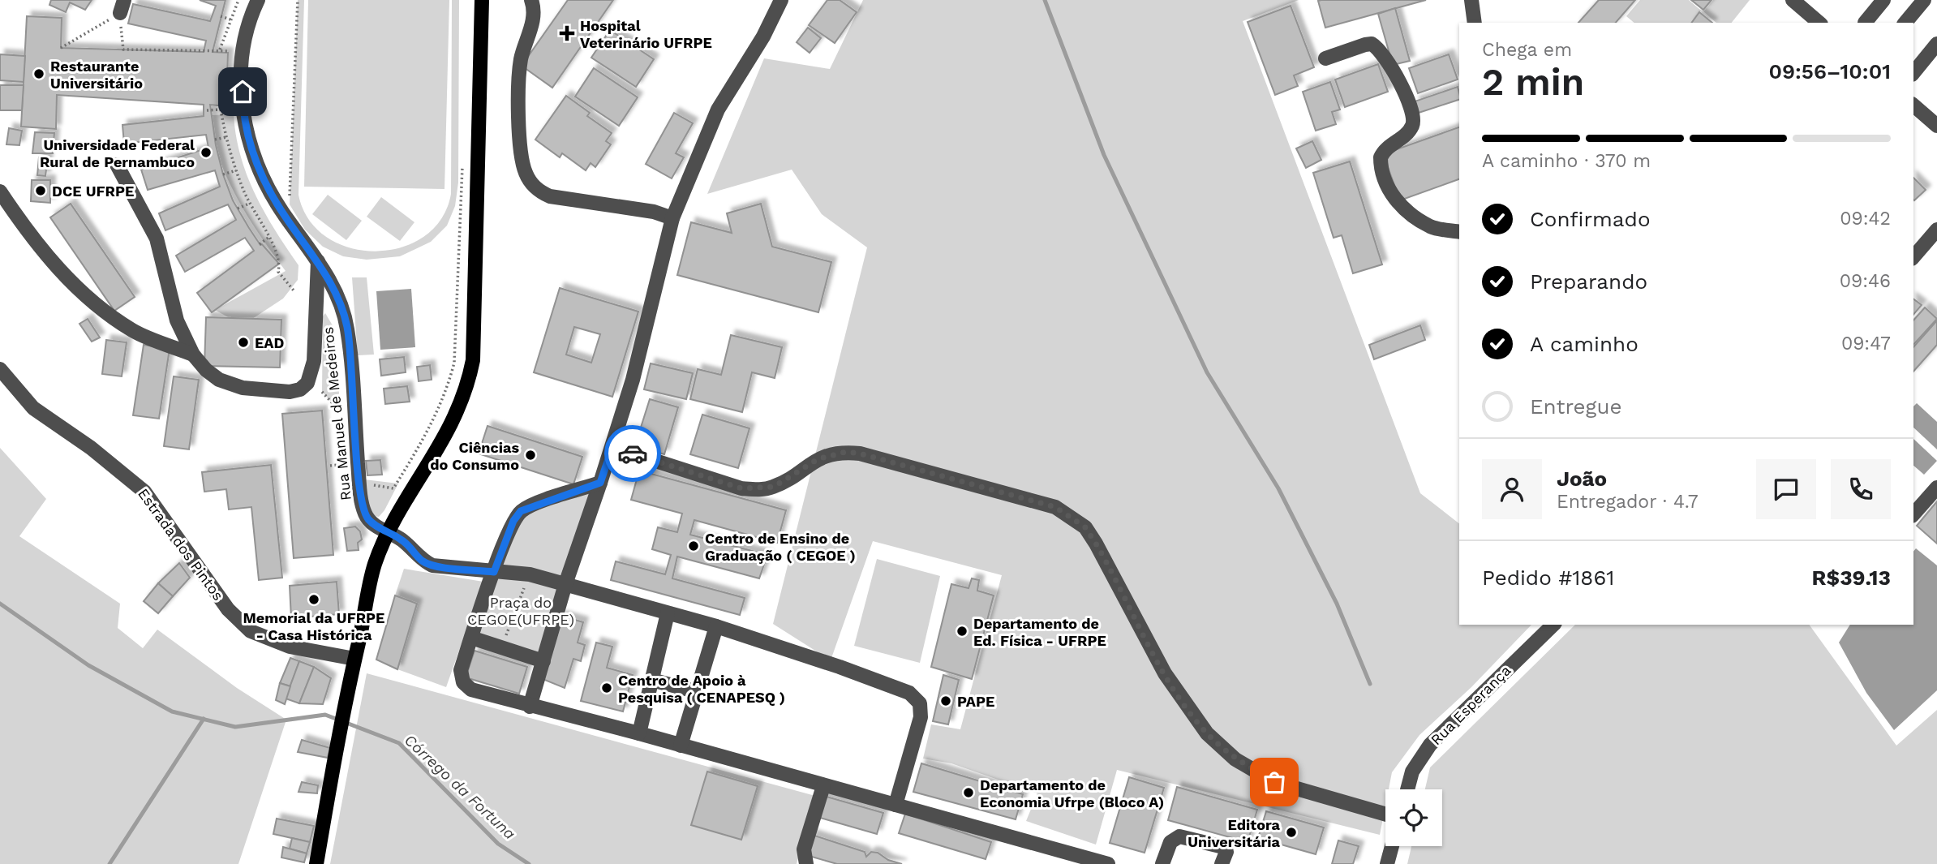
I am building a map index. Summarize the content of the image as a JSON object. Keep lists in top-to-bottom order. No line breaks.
{"streets":{"street":["Rua Manuel de Medeiros","Estrada dos Pintos","Rua Esperança"]},"water":["Córrego da Fortuna"],"parks":["Praça do CEGOE(UFRPE)"],"places":{"health":["Hospital Veterinário UFRPE"],"other":["Restaurante Universitário","Universidade Federal Rural de Pernambuco","DCE UFRPE","EAD","Ciências do Consumo","Centro de Ensino de Graduação ( CEGOE )","Memorial da UFRPE - Casa Histórica","Departamento de Ed. Física - UFRPE","Centro de Apoio à Pesquisa ( CENAPESQ )","PAPE","Departamento de Economia Ufrpe (Bloco A)","Editora Universitária"]},"page":{"heading":["2 min","Chega em","09:56–10:01"],"panel":["João","Entregador · 4.7","Pedido #1861","R$39.13"],"bar":"A caminho · 370 m","list":[["Confirmado","09:42"],["Preparando","09:46"],["A caminho","09:47"],"Entregue"]}}
